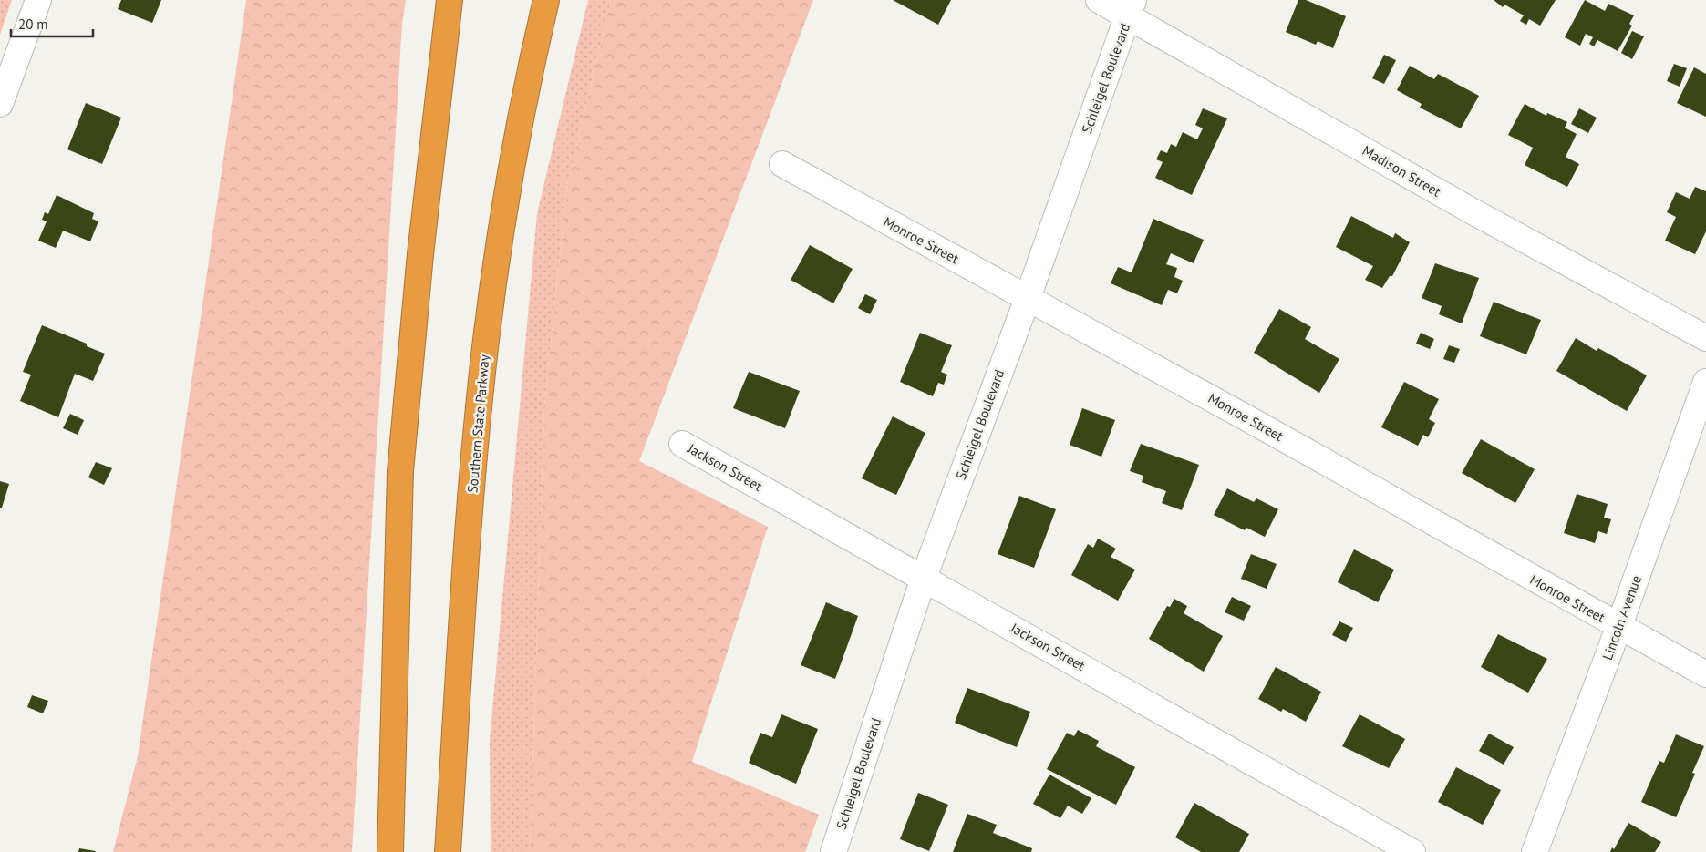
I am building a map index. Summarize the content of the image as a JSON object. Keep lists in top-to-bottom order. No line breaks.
{"streets":{"highway":["Southern State Parkway"],"street":["Schleigel Boulevard","Madison Street","Monroe Street","Jackson Street","Lincoln Avenue"]},"crossings":[["Schleigel Boulevard","Madison Street"],["Schleigel Boulevard","Monroe Street"],["Schleigel Boulevard","Jackson Street"],["Monroe Street","Lincoln Avenue"]],"scale_bar":"20 m"}
